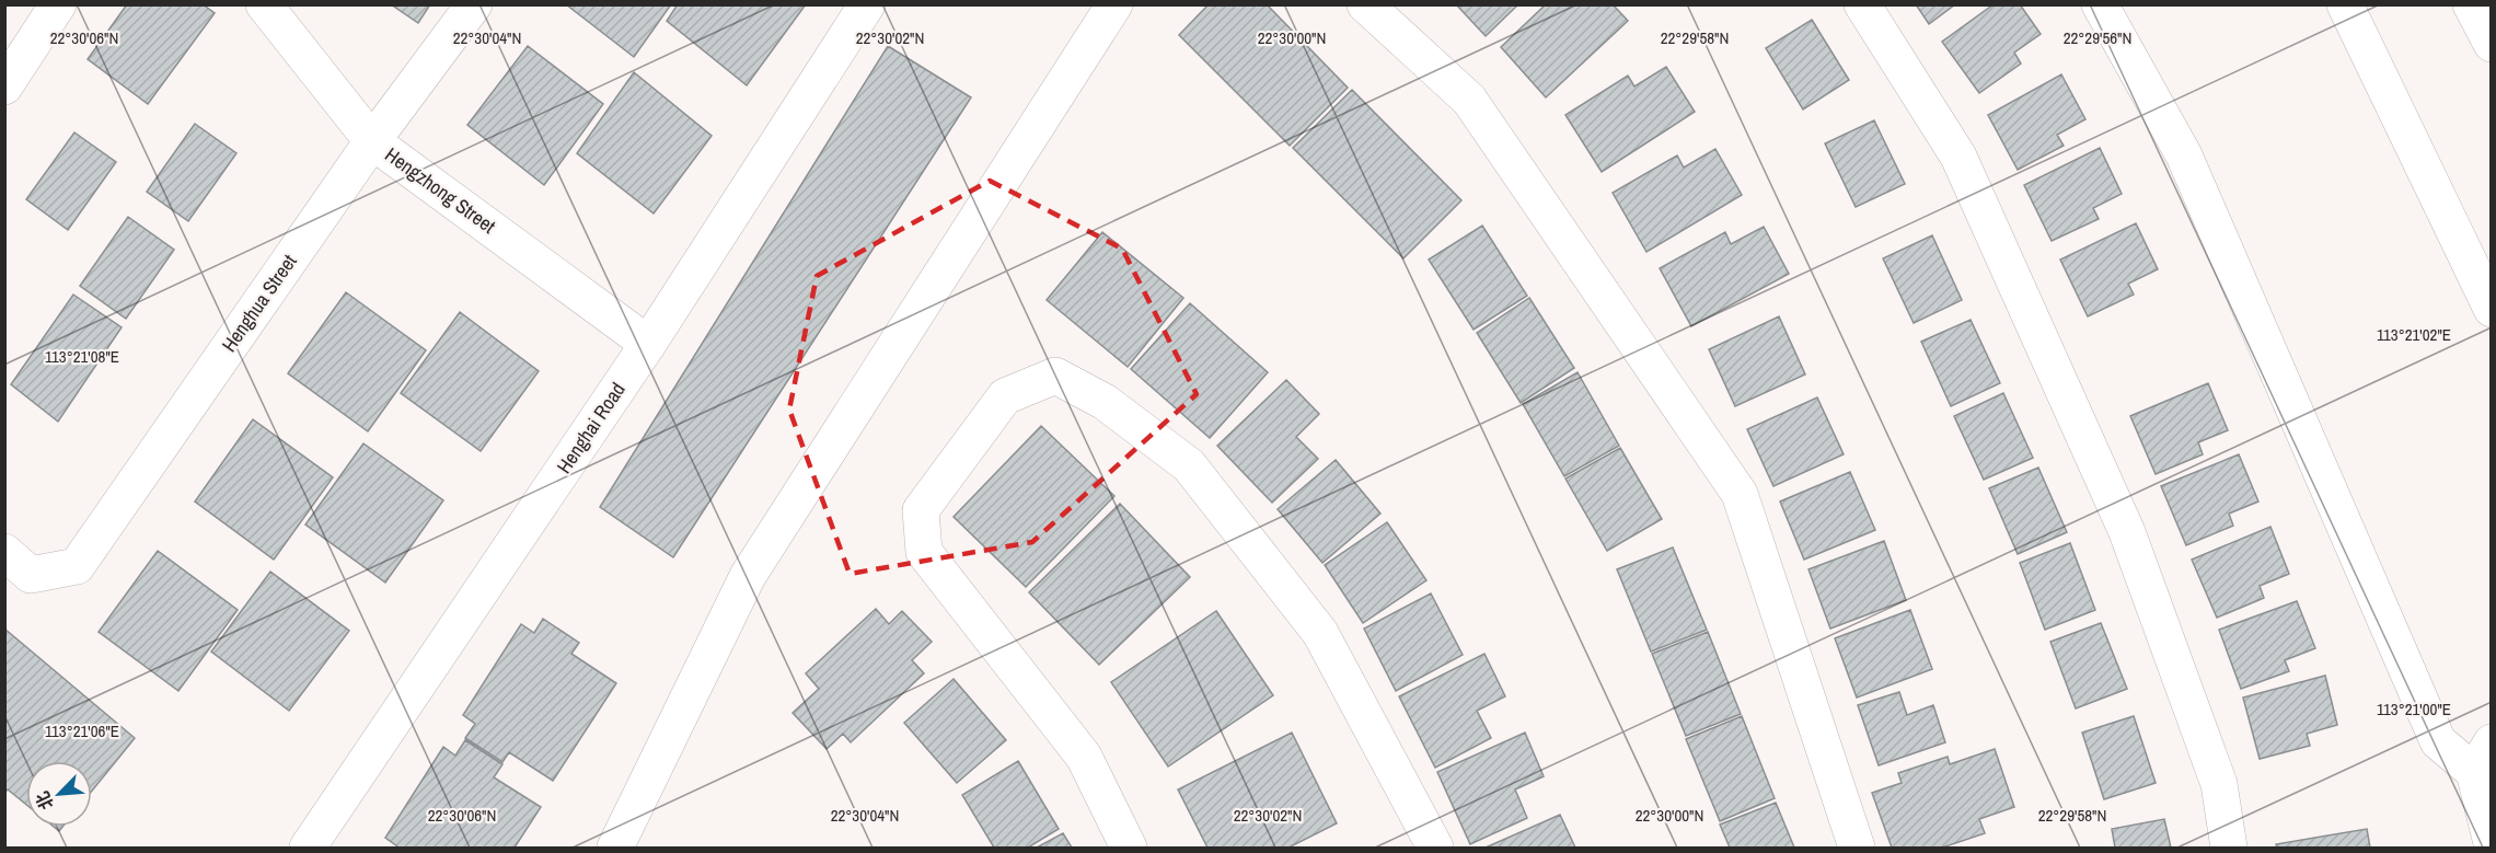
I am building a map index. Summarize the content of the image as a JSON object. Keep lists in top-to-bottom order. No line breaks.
{"streets":{"street":["Hengzhong Street","Henghua Street","Henghai Road"]},"crossings":[["Hengzhong Street","Henghua Street"],["Hengzhong Street","Henghai Road"]],"north":"bottom left","coordinates":["22°30'06\"N","22°30'04\"N","22°30'02\"N","22°30'00\"N","22°29'58\"N","22°29'56\"N","113°21'02\"E","113°21'08\"E","113°21'00\"E","113°21'06\"E"]}
